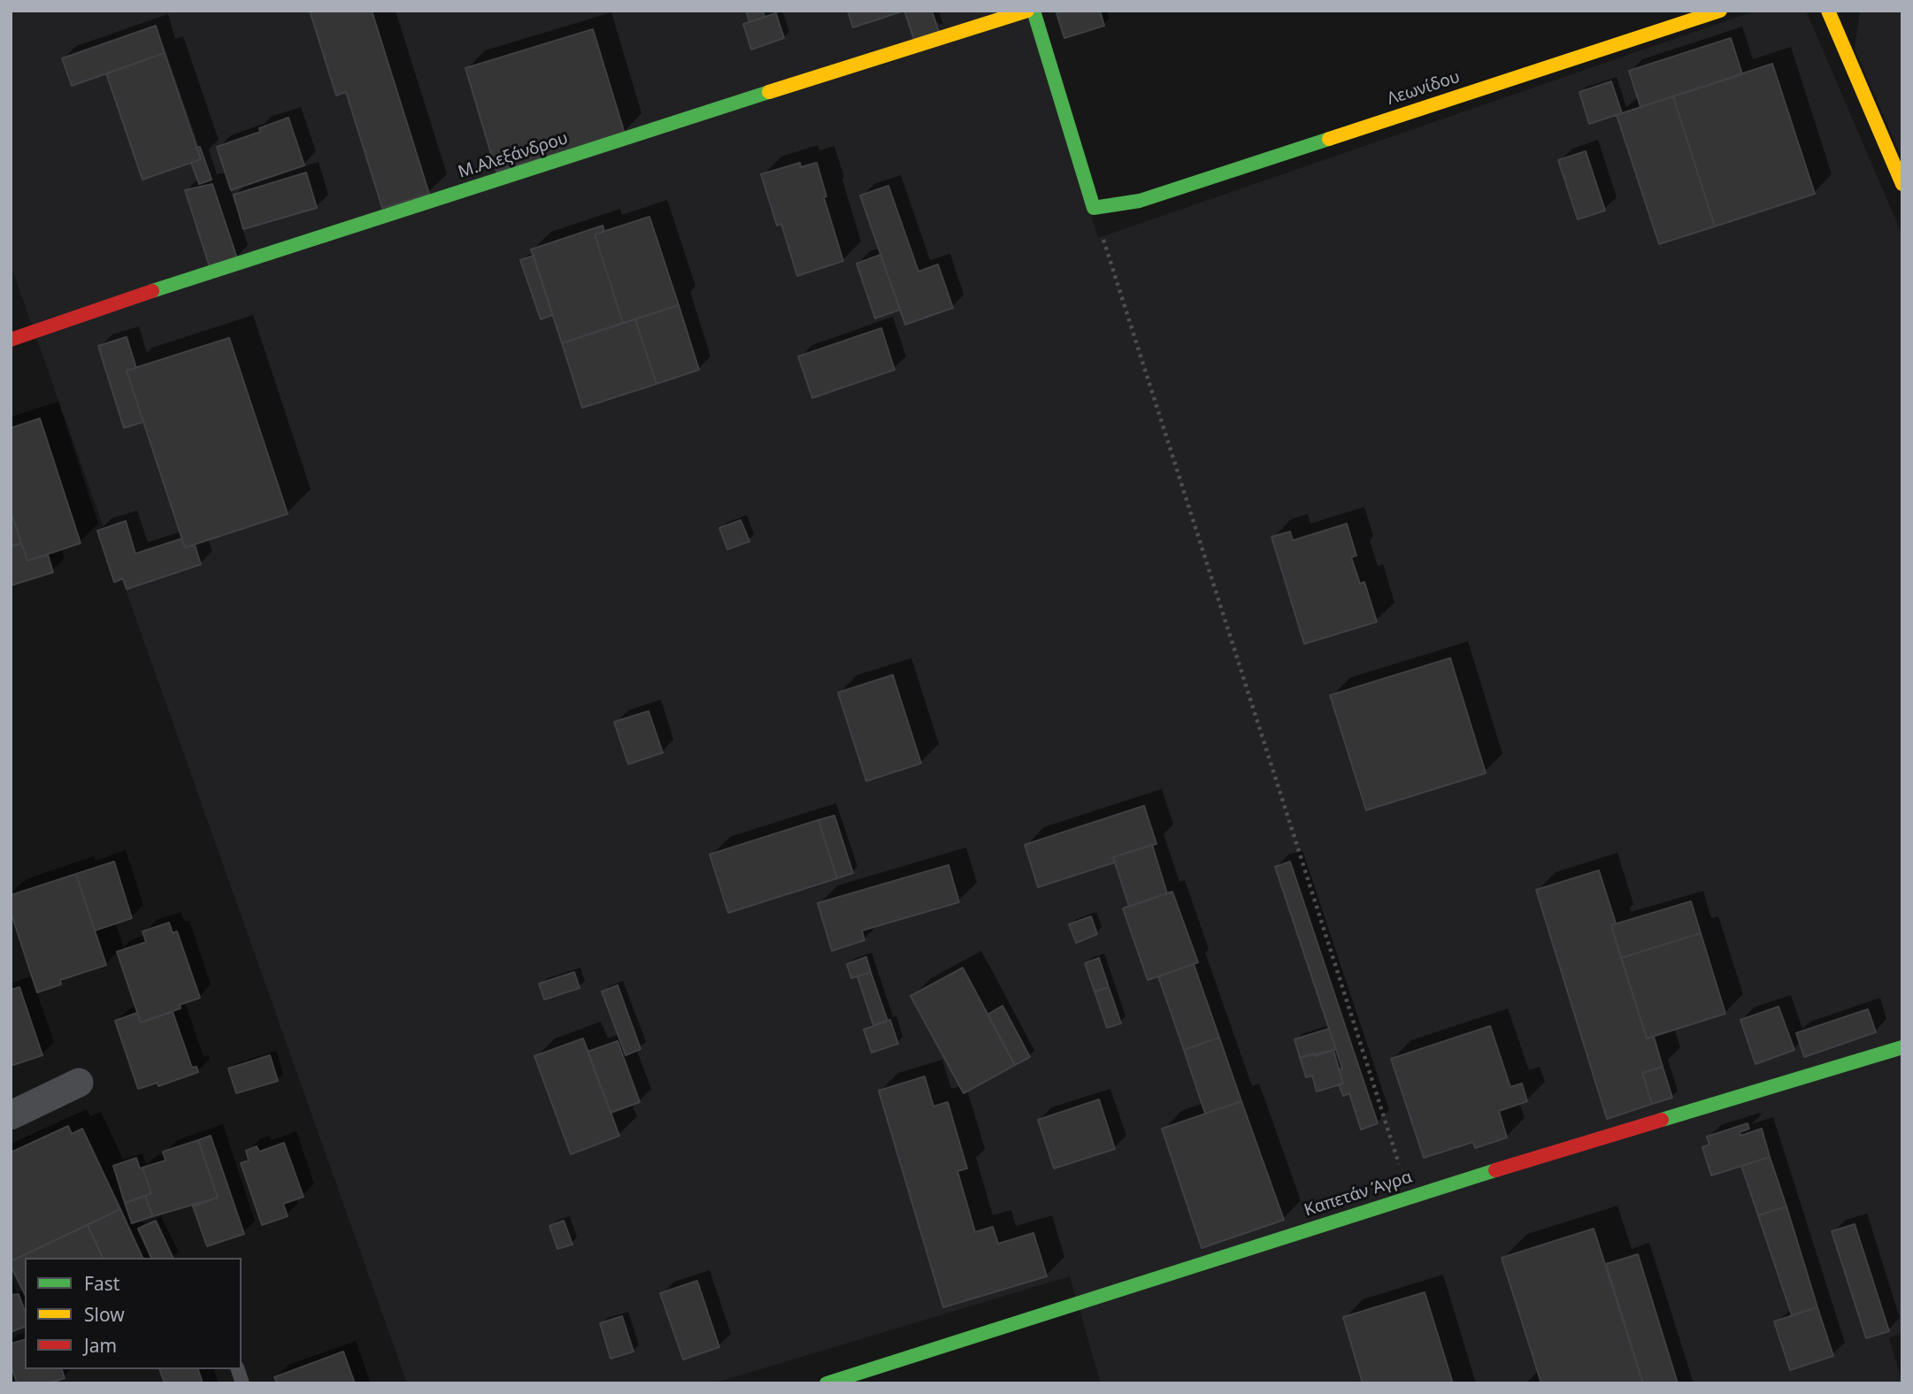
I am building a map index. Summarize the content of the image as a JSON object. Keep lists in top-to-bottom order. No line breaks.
{"streets":{"street":["Λεωνίδου","Μ.Αλεξάνδρου","Καπετάν Άγρα"]},"legend":["Fast","Slow","Jam"]}
